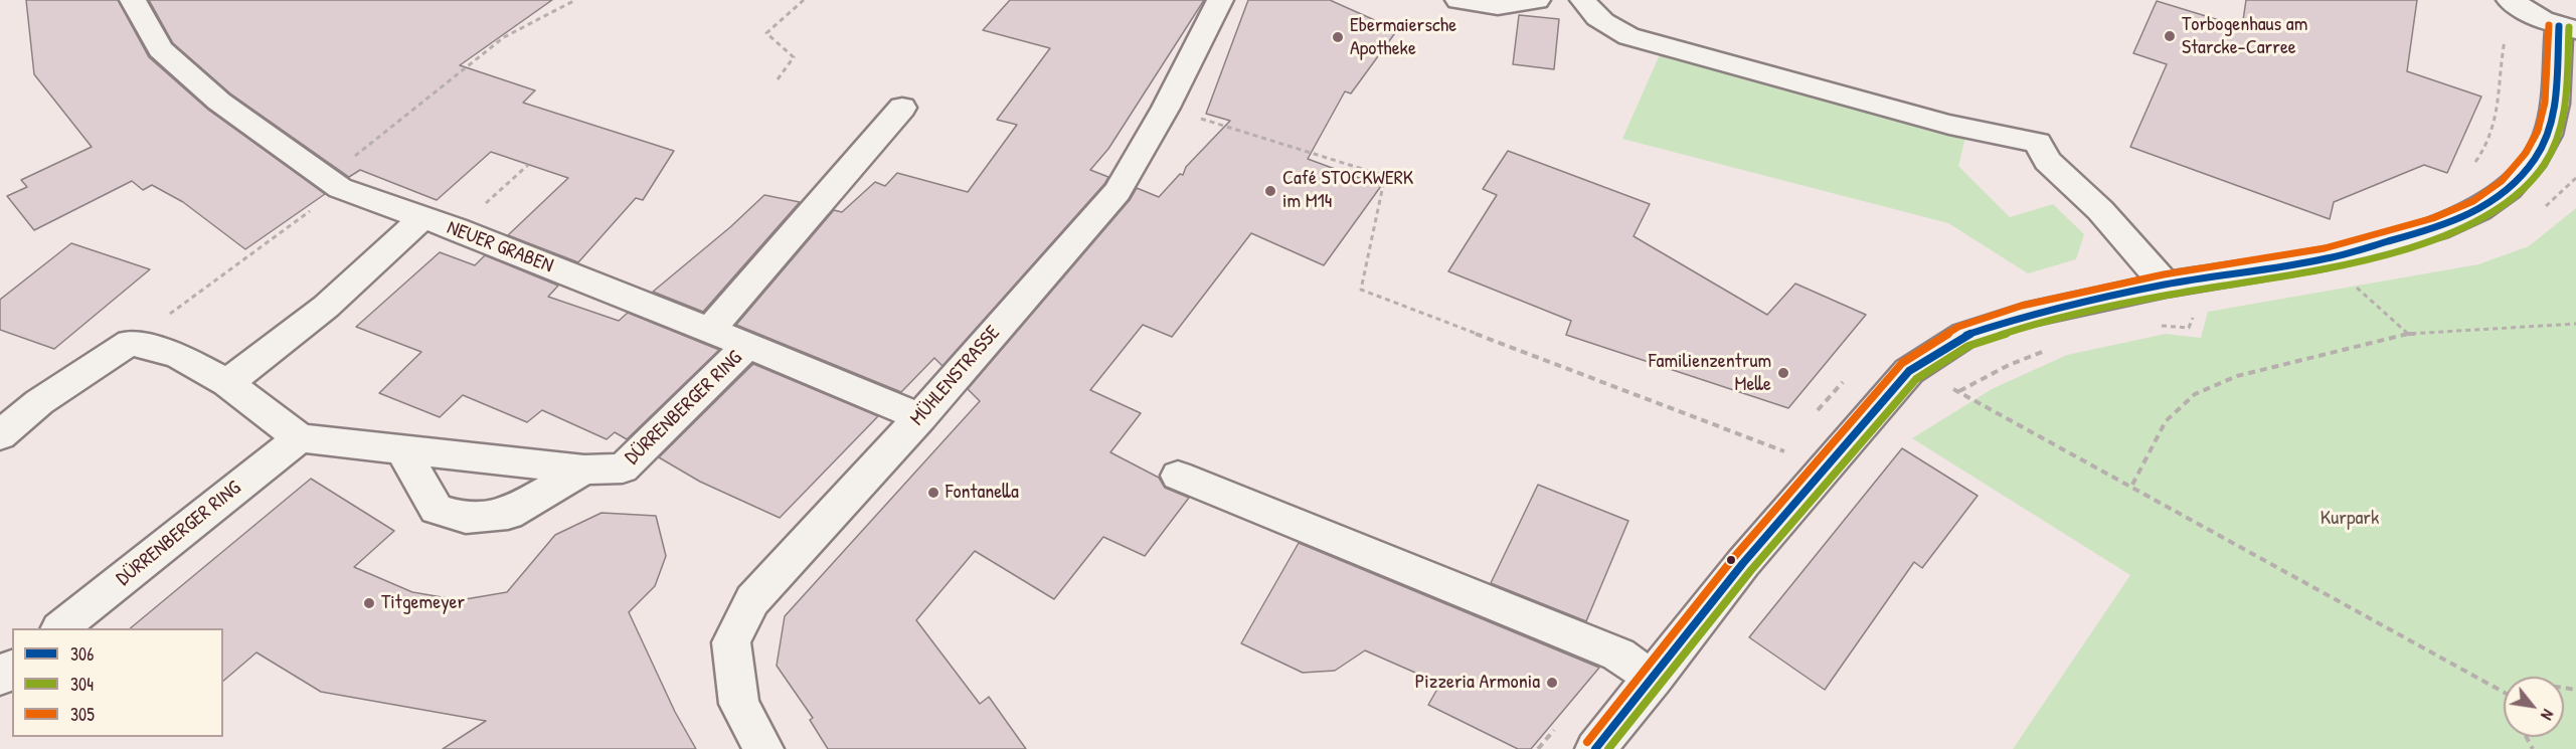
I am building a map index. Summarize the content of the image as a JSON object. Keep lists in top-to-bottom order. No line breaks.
{"streets":{"street":["NEUER GRABEN","MÜHLENSTRASSE","DÜRRENBERGER RING"]},"crossings":[["NEUER GRABEN","MÜHLENSTRASSE"],["NEUER GRABEN","DÜRRENBERGER RING"]],"parks":["Kurpark"],"places":["Torbogenhaus am Starcke-Carree","Ebermaiersche Apotheke","Café STOCKWERK im M14","Familienzentrum Melle","Fontanella","Titgemeyer","Pizzeria Armonia"],"lines":["transit line 305","transit line 306","transit line 304"],"legend":["306","304","305"],"north":"bottom right"}
